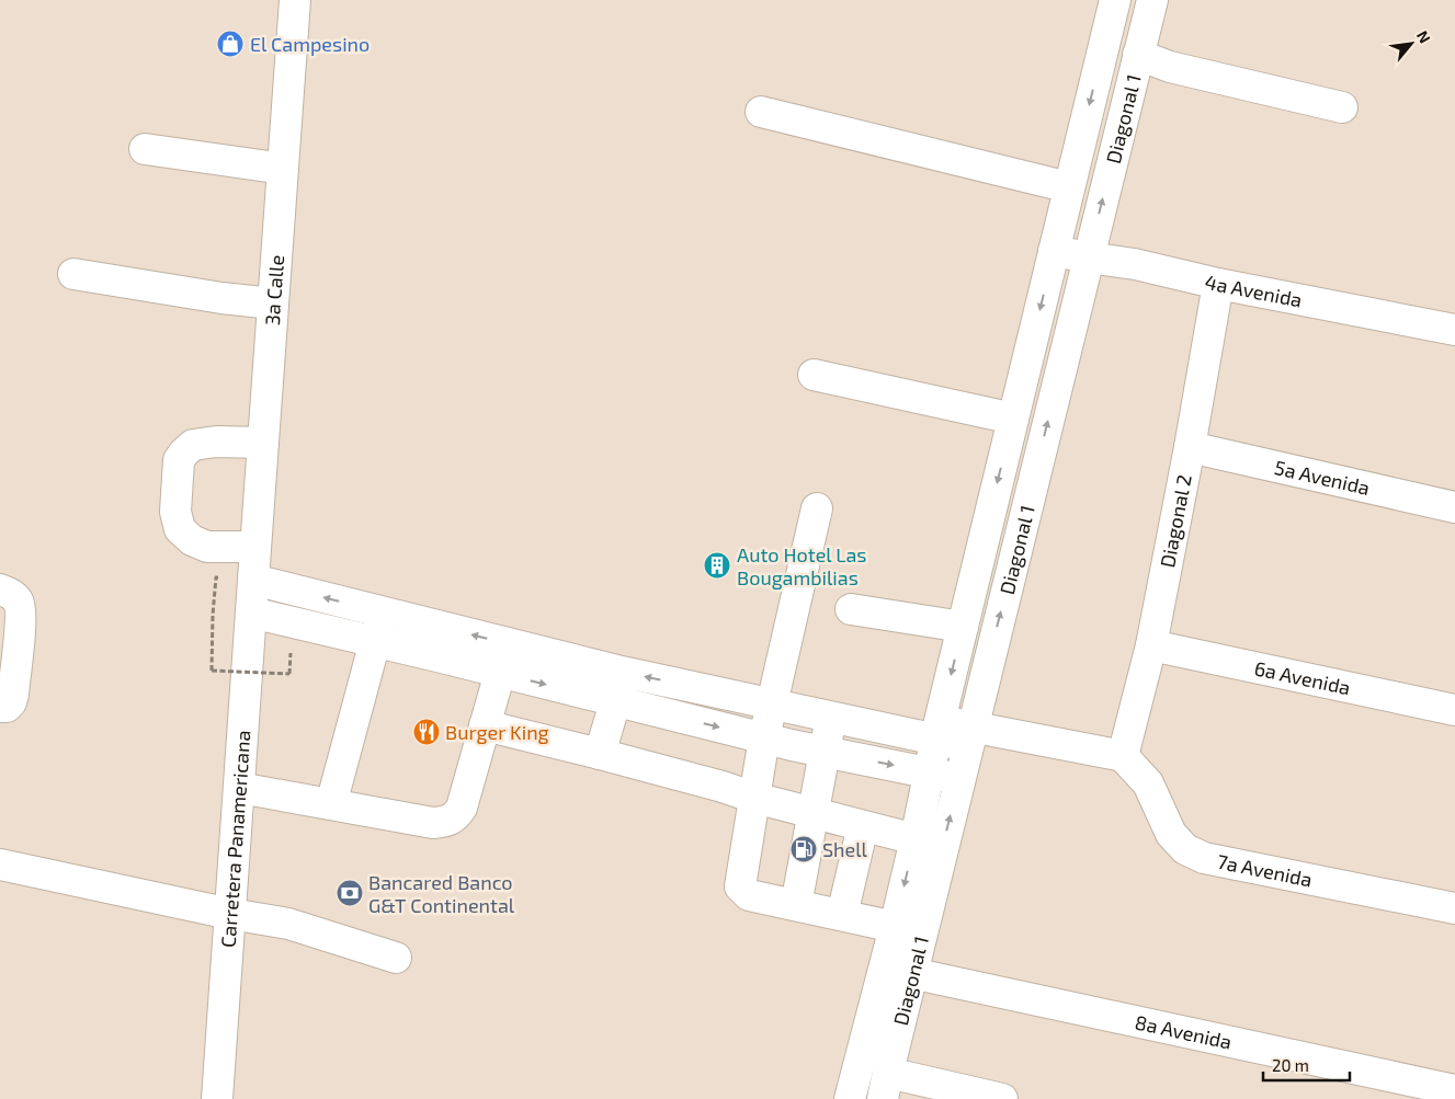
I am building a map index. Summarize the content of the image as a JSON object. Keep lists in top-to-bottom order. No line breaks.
{"streets":{"street":["Diagonal 1","3a Calle","4a Avenida","5a Avenida","Diagonal 2","6a Avenida","Carretera Panamericana","7a Avenida","8a Avenida"]},"crossings":[["Diagonal 1","4a Avenida"],["Diagonal 1","8a Avenida"],["3a Calle","Carretera Panamericana"],["4a Avenida","Diagonal 2"],["5a Avenida","Diagonal 2"],["Diagonal 2","6a Avenida"],["Diagonal 2","7a Avenida"]],"places":{"shop":["El Campesino"],"building":["Auto Hotel Las Bougambilias"],"restaurant":["Burger King"],"fuel station":["Shell"],"bank":["Bancared Banco G&T Continental"]},"scale_bar":"20 m","north":"top right"}
